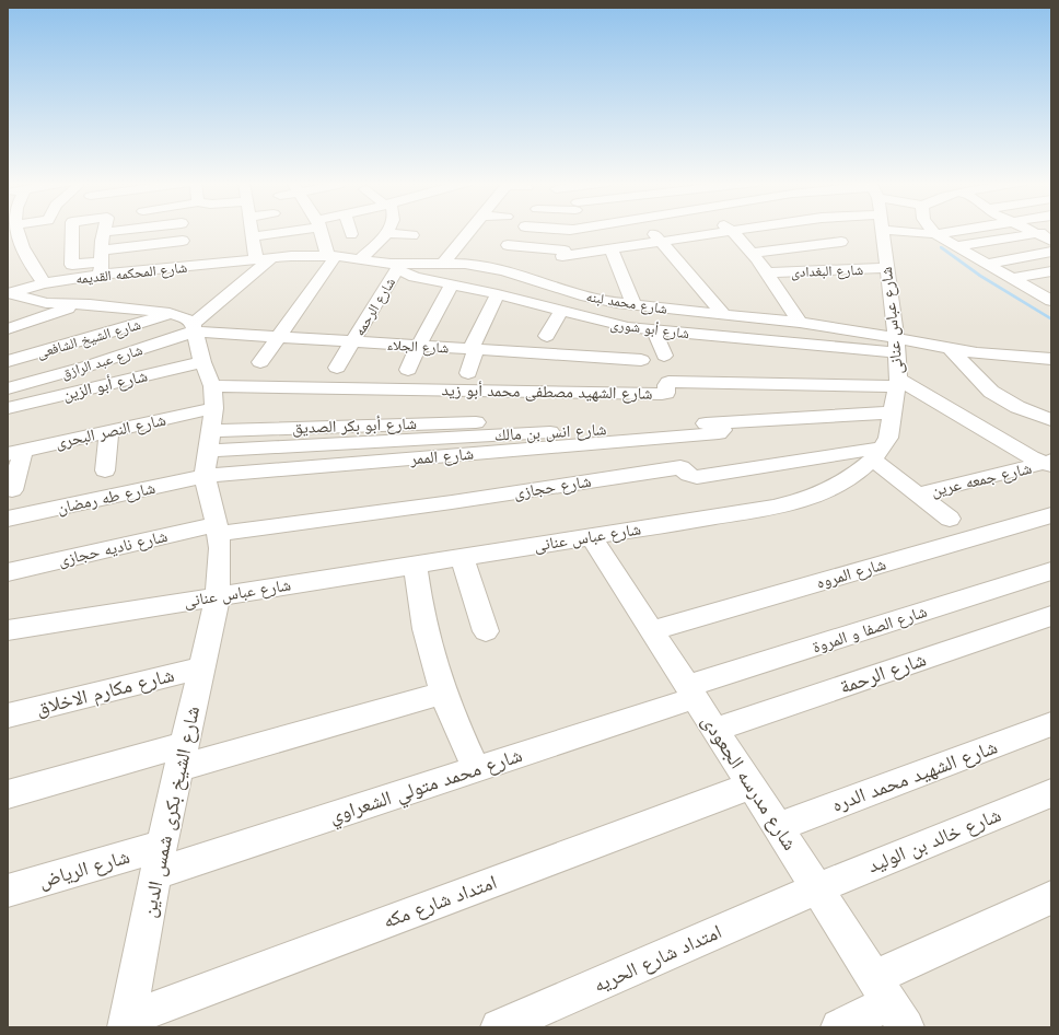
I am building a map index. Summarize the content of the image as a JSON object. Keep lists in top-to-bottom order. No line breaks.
{"streets":{"street":["شارع البغدادى","شارع المحكمه القديمه","شارع محمد لبنه","شارع الرحمه","شارع عباس عنانى","شارع أبو شورى","شارع الشيخ الشافعى","شارع الجلاء","شارع عبد الرازق","شارع أبو الزين","شارع الشهيد مصطفى محمد أبو زيد","شارع أبو بكر الصديق","شارع النصر البحرى","شارع انس بن مالك","شارع الممر","شارع جمعه عرين","شارع حجازى","شارع طه رمضان","شارع ناديه حجازى","شارع المروه","شارع الصفا و المروة","شارع الرحمة","شارع مكارم الاخلاق","شارع الشهيد محمد الدره","شارع مدرسه الجعودى","شارع محمد متولي الشعراوي","شارع الشيخ بكرى شمس الدين","شارع خالد بن الوليد","شارع الرياض","امتداد شارع مكه","امتداد شارع الحريه"]},"crossings":[["شارع البغدادى","شارع عباس عنانى"],["شارع المحكمه القديمه","شارع محمد لبنه"],["شارع محمد لبنه","شارع الرحمه"],["شارع محمد لبنه","شارع عباس عنانى"],["شارع محمد لبنه","شارع أبو شورى"],["شارع الرحمه","شارع أبو شورى"],["شارع الرحمه","شارع الجلاء"],["شارع عباس عنانى","شارع أبو شورى"],["شارع عباس عنانى","شارع الشهيد مصطفى محمد أبو زيد"],["شارع عباس عنانى","شارع انس بن مالك"],["شارع عباس عنانى","شارع حجازى"],["شارع عباس عنانى","شارع مدرسه الجعودى"],["شارع عباس عنانى","شارع الشيخ بكرى شمس الدين"],["شارع الجلاء","شارع عبد الرازق"],["شارع أبو بكر الصديق","شارع انس بن مالك"],["شارع انس بن مالك","شارع الممر"],["شارع الممر","شارع طه رمضان"],["شارع الممر","شارع الشيخ بكرى شمس الدين"],["شارع حجازى","شارع ناديه حجازى"],["شارع حجازى","شارع الشيخ بكرى شمس الدين"],["شارع طه رمضان","شارع الشيخ بكرى شمس الدين"],["شارع ناديه حجازى","شارع الشيخ بكرى شمس الدين"],["شارع المروه","شارع مدرسه الجعودى"],["شارع الصفا و المروة","شارع مدرسه الجعودى"],["شارع الصفا و المروة","شارع محمد متولي الشعراوي"],["شارع الرحمة","شارع مدرسه الجعودى"],["شارع مكارم الاخلاق","شارع الشيخ بكرى شمس الدين"],["شارع الشهيد محمد الدره","شارع مدرسه الجعودى"],["شارع مدرسه الجعودى","شارع محمد متولي الشعراوي"],["شارع مدرسه الجعودى","شارع خالد بن الوليد"],["شارع مدرسه الجعودى","امتداد شارع مكه"],["شارع مدرسه الجعودى","امتداد شارع الحريه"],["شارع محمد متولي الشعراوي","شارع الشيخ بكرى شمس الدين"],["شارع محمد متولي الشعراوي","شارع الرياض"],["شارع الشيخ بكرى شمس الدين","شارع الرياض"],["شارع الشيخ بكرى شمس الدين","امتداد شارع مكه"],["شارع خالد بن الوليد","امتداد شارع الحريه"]]}
